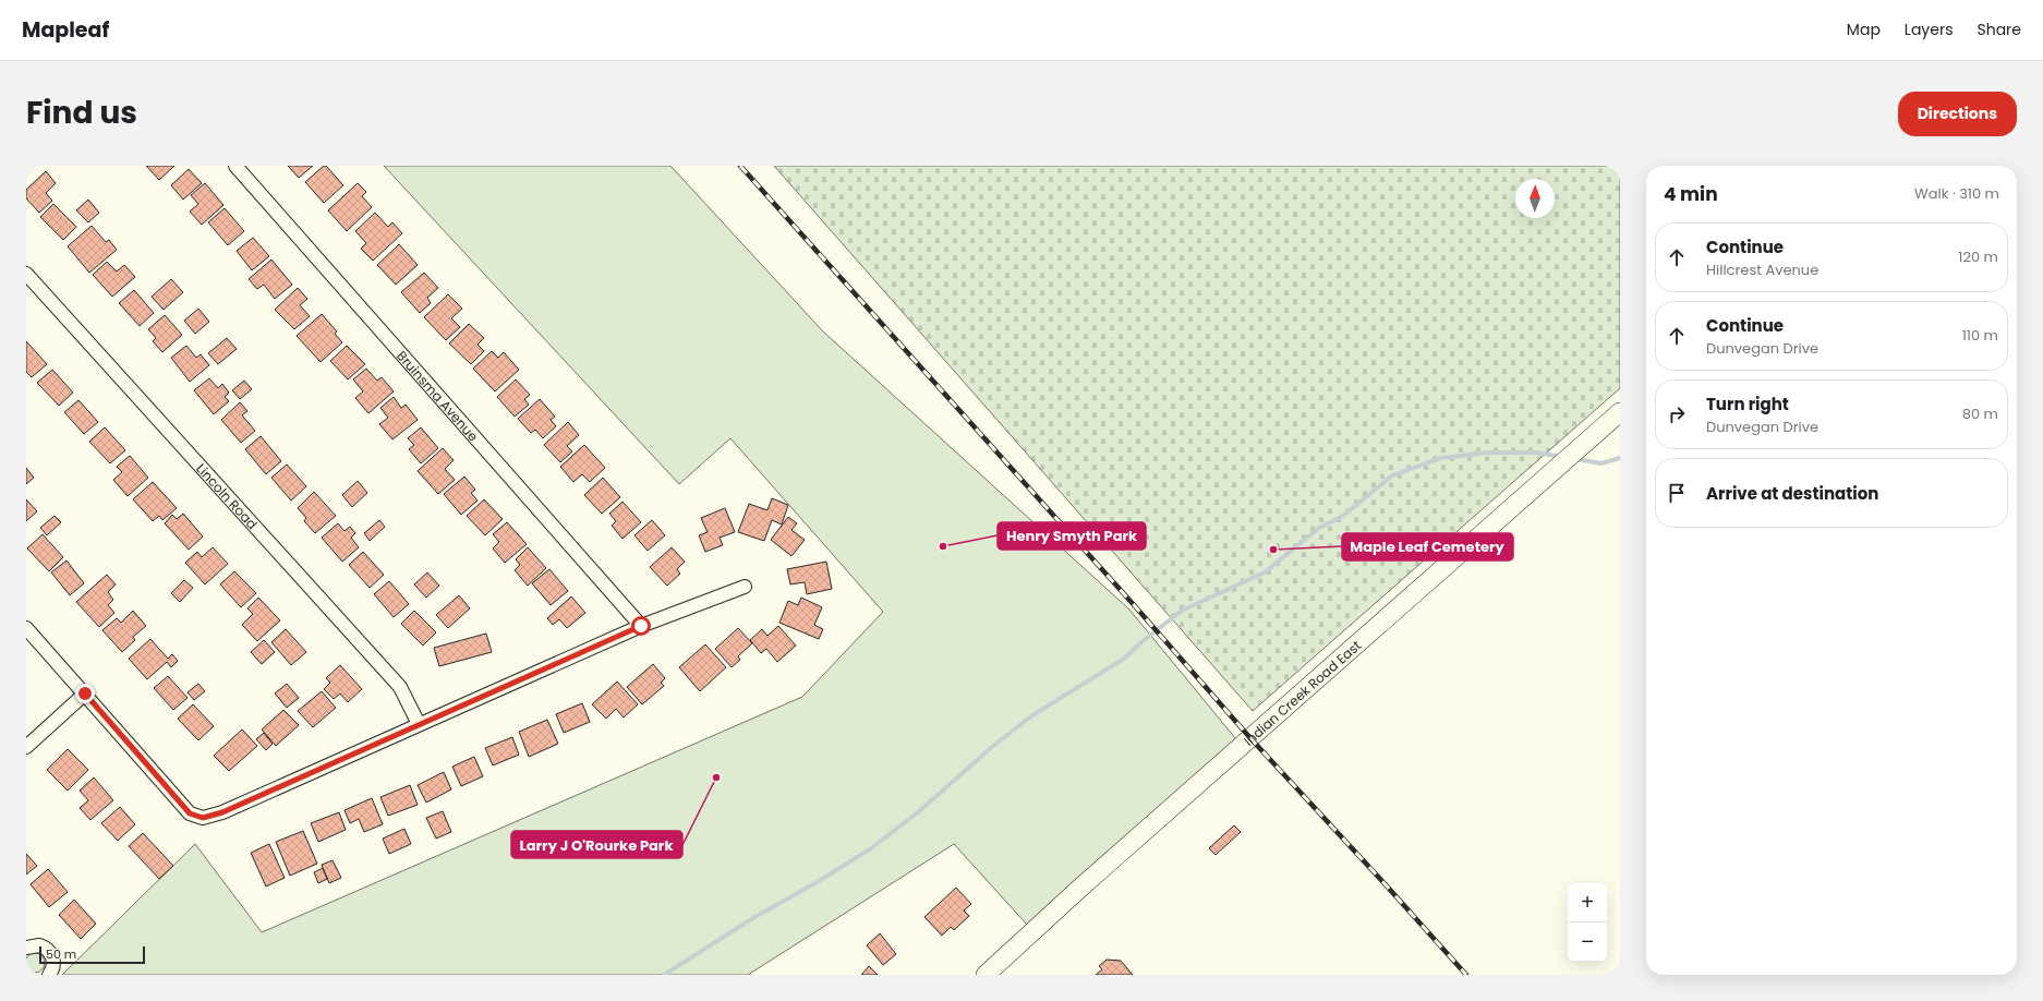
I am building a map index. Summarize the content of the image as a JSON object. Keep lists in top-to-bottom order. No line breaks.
{"streets":{"main road":["Indian Creek Road East"],"street":["Bruinsma Avenue","Lincoln Road"]},"places":["Henry Smyth Park","Maple Leaf Cemetery","Larry J O'Rourke Park"],"scale_bar":"50 m","north":"top","page":{"header":"Mapleaf","nav":["Map","Layers","Share"],"title":"Find us","buttons":"Directions","heading":["4 min","Walk · 310 m"],"list":[["Continue","Hillcrest Avenue","120 m"],["Continue","Dunvegan Drive","110 m"],["Turn right","Dunvegan Drive","80 m"],"Arrive at destination"],"map_buttons":["+","−"],"scale":"50 m"}}
